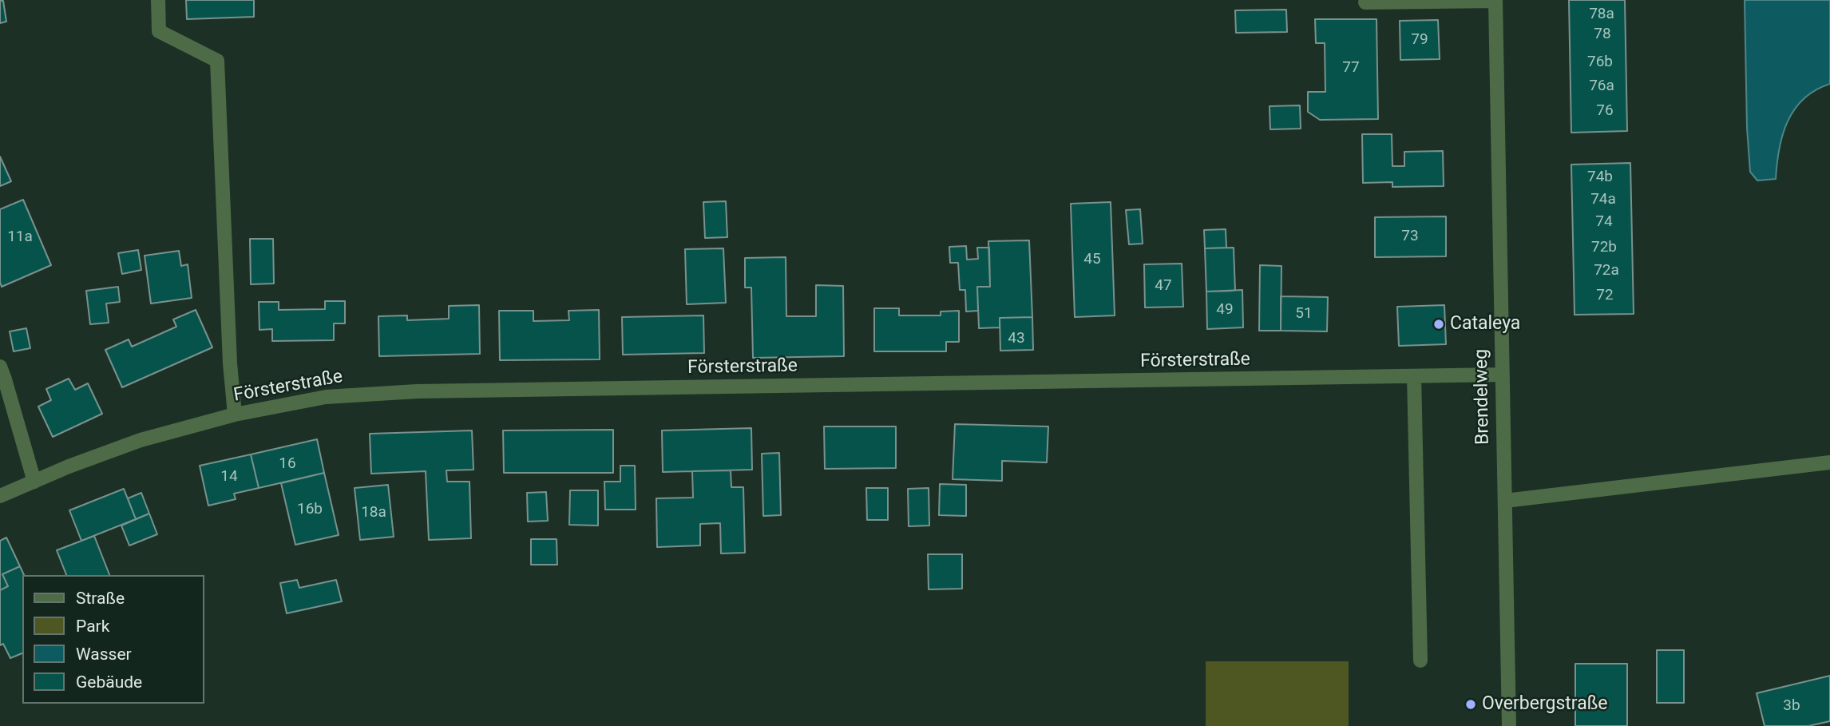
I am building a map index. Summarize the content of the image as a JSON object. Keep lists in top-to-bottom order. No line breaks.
{"streets":{"street":["Försterstraße","Brendelweg"]},"crossings":[["Försterstraße","Brendelweg"]],"places":["Cataleya","Overbergstraße"],"house_numbers":["78a","78","79","76b","77","76a","76","74b","74a","74","73","11a","72b","45","72a","47","72","49","51","43","16","14","16b","18a","3b"],"legend":["Straße","Park","Wasser","Gebäude"]}
